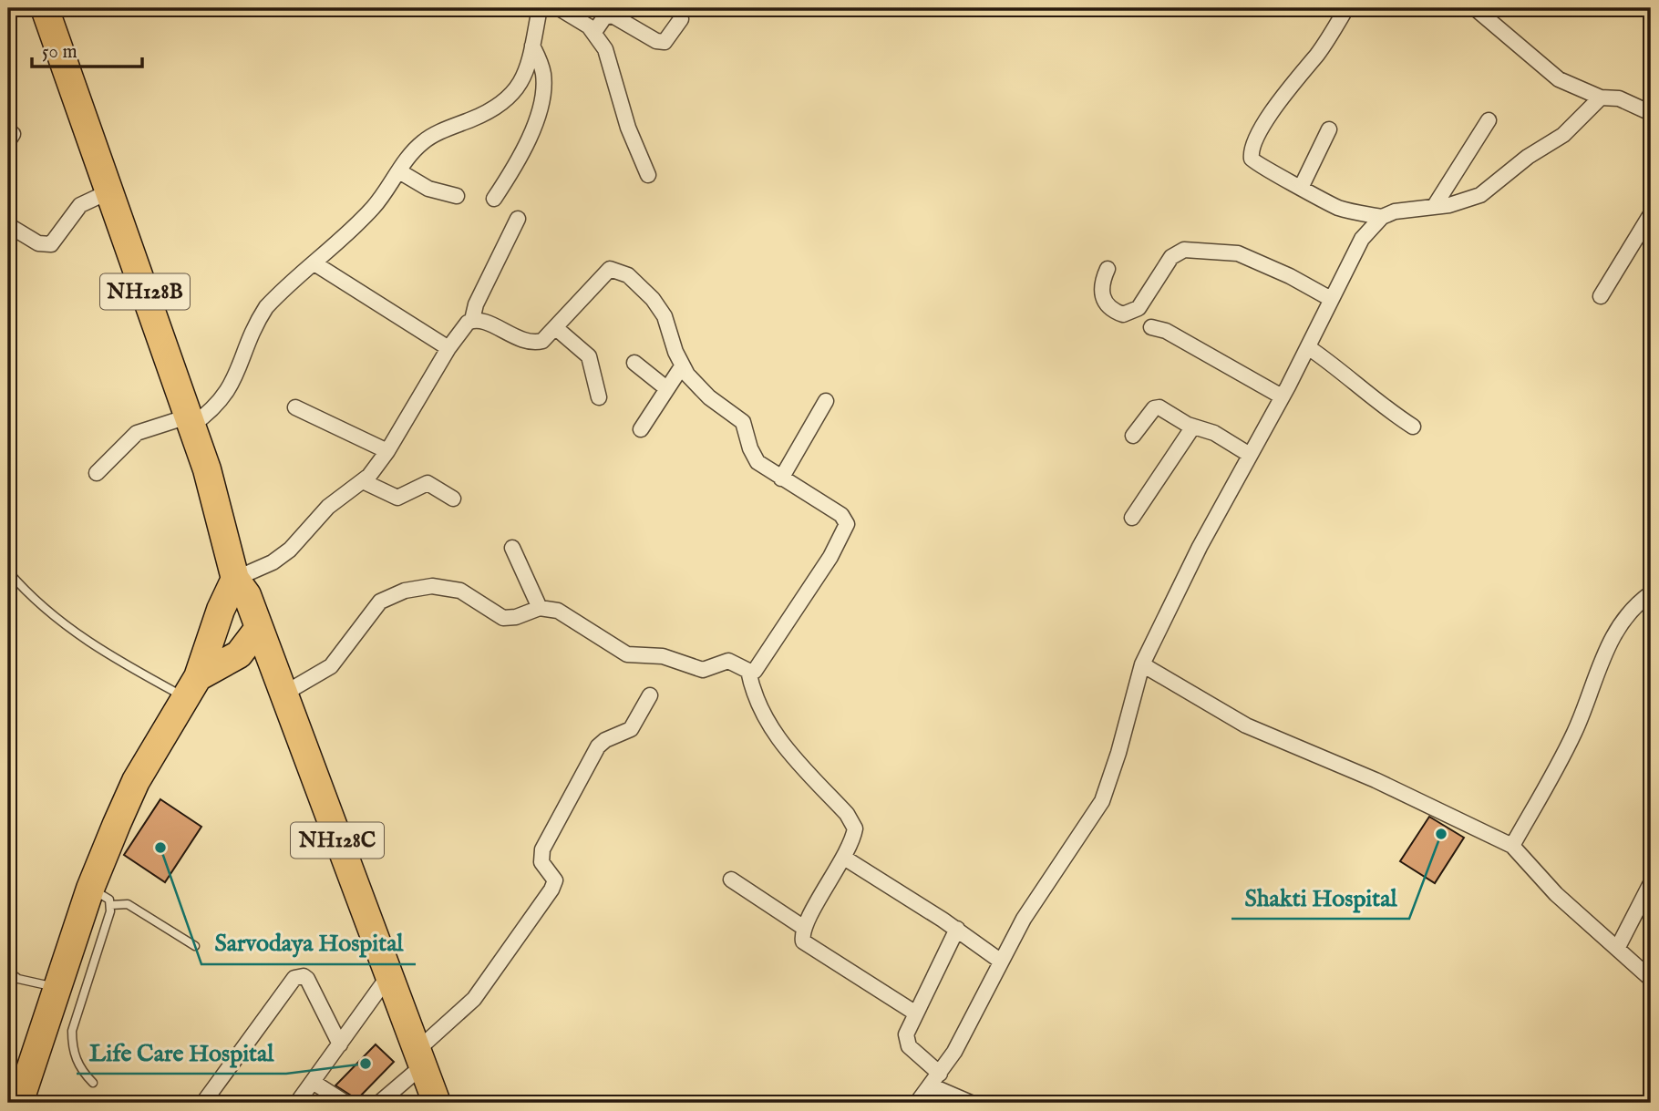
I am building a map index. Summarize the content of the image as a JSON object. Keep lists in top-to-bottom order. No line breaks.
{"streets":{"highway":["NH128B","NH128C"]},"crossings":[["NH128B","NH128C"]],"places":["Shakti Hospital","Sarvodaya Hospital","Life Care Hospital"],"scale_bar":"50 m"}
